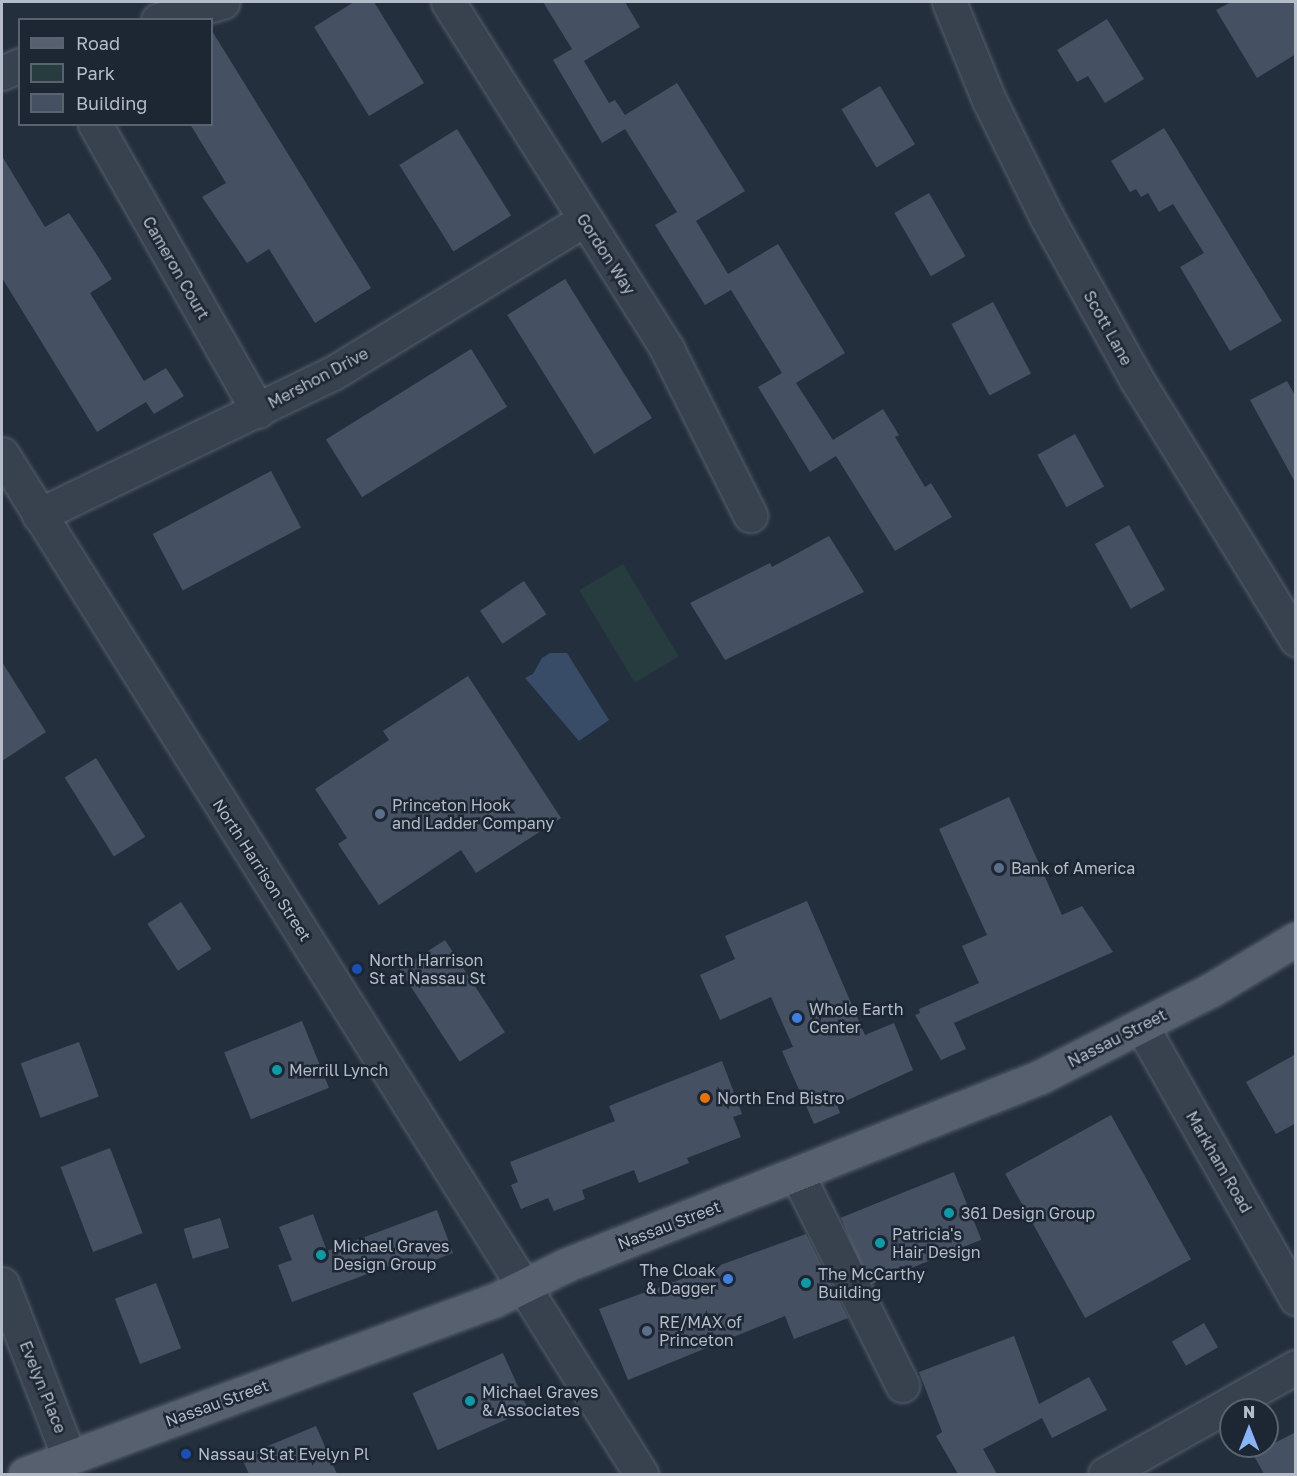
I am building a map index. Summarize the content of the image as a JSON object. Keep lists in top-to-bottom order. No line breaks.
{"streets":{"main road":["Nassau Street"],"street":["Gordon Way","Cameron Court","Scott Lane","Mershon Drive","North Harrison Street","Markham Road","Evelyn Place"]},"crossings":[["Gordon Way","Mershon Drive"],["Cameron Court","Mershon Drive"],["Mershon Drive","North Harrison Street"],["North Harrison Street","Nassau Street"],["Nassau Street","Markham Road"],["Nassau Street","Evelyn Place"]],"places":["Princeton Hook and Ladder Company","Bank of America","North Harrison St at Nassau St","Whole Earth Center","Merrill Lynch","North End Bistro","361 Design Group","Patricia's Hair Design","Michael Graves Design Group","The Cloak & Dagger","The McCarthy Building","RE/MAX of Princeton","Michael Graves & Associates","Nassau St at Evelyn Pl"],"legend":["Road","Park","Building"],"north":"top"}
